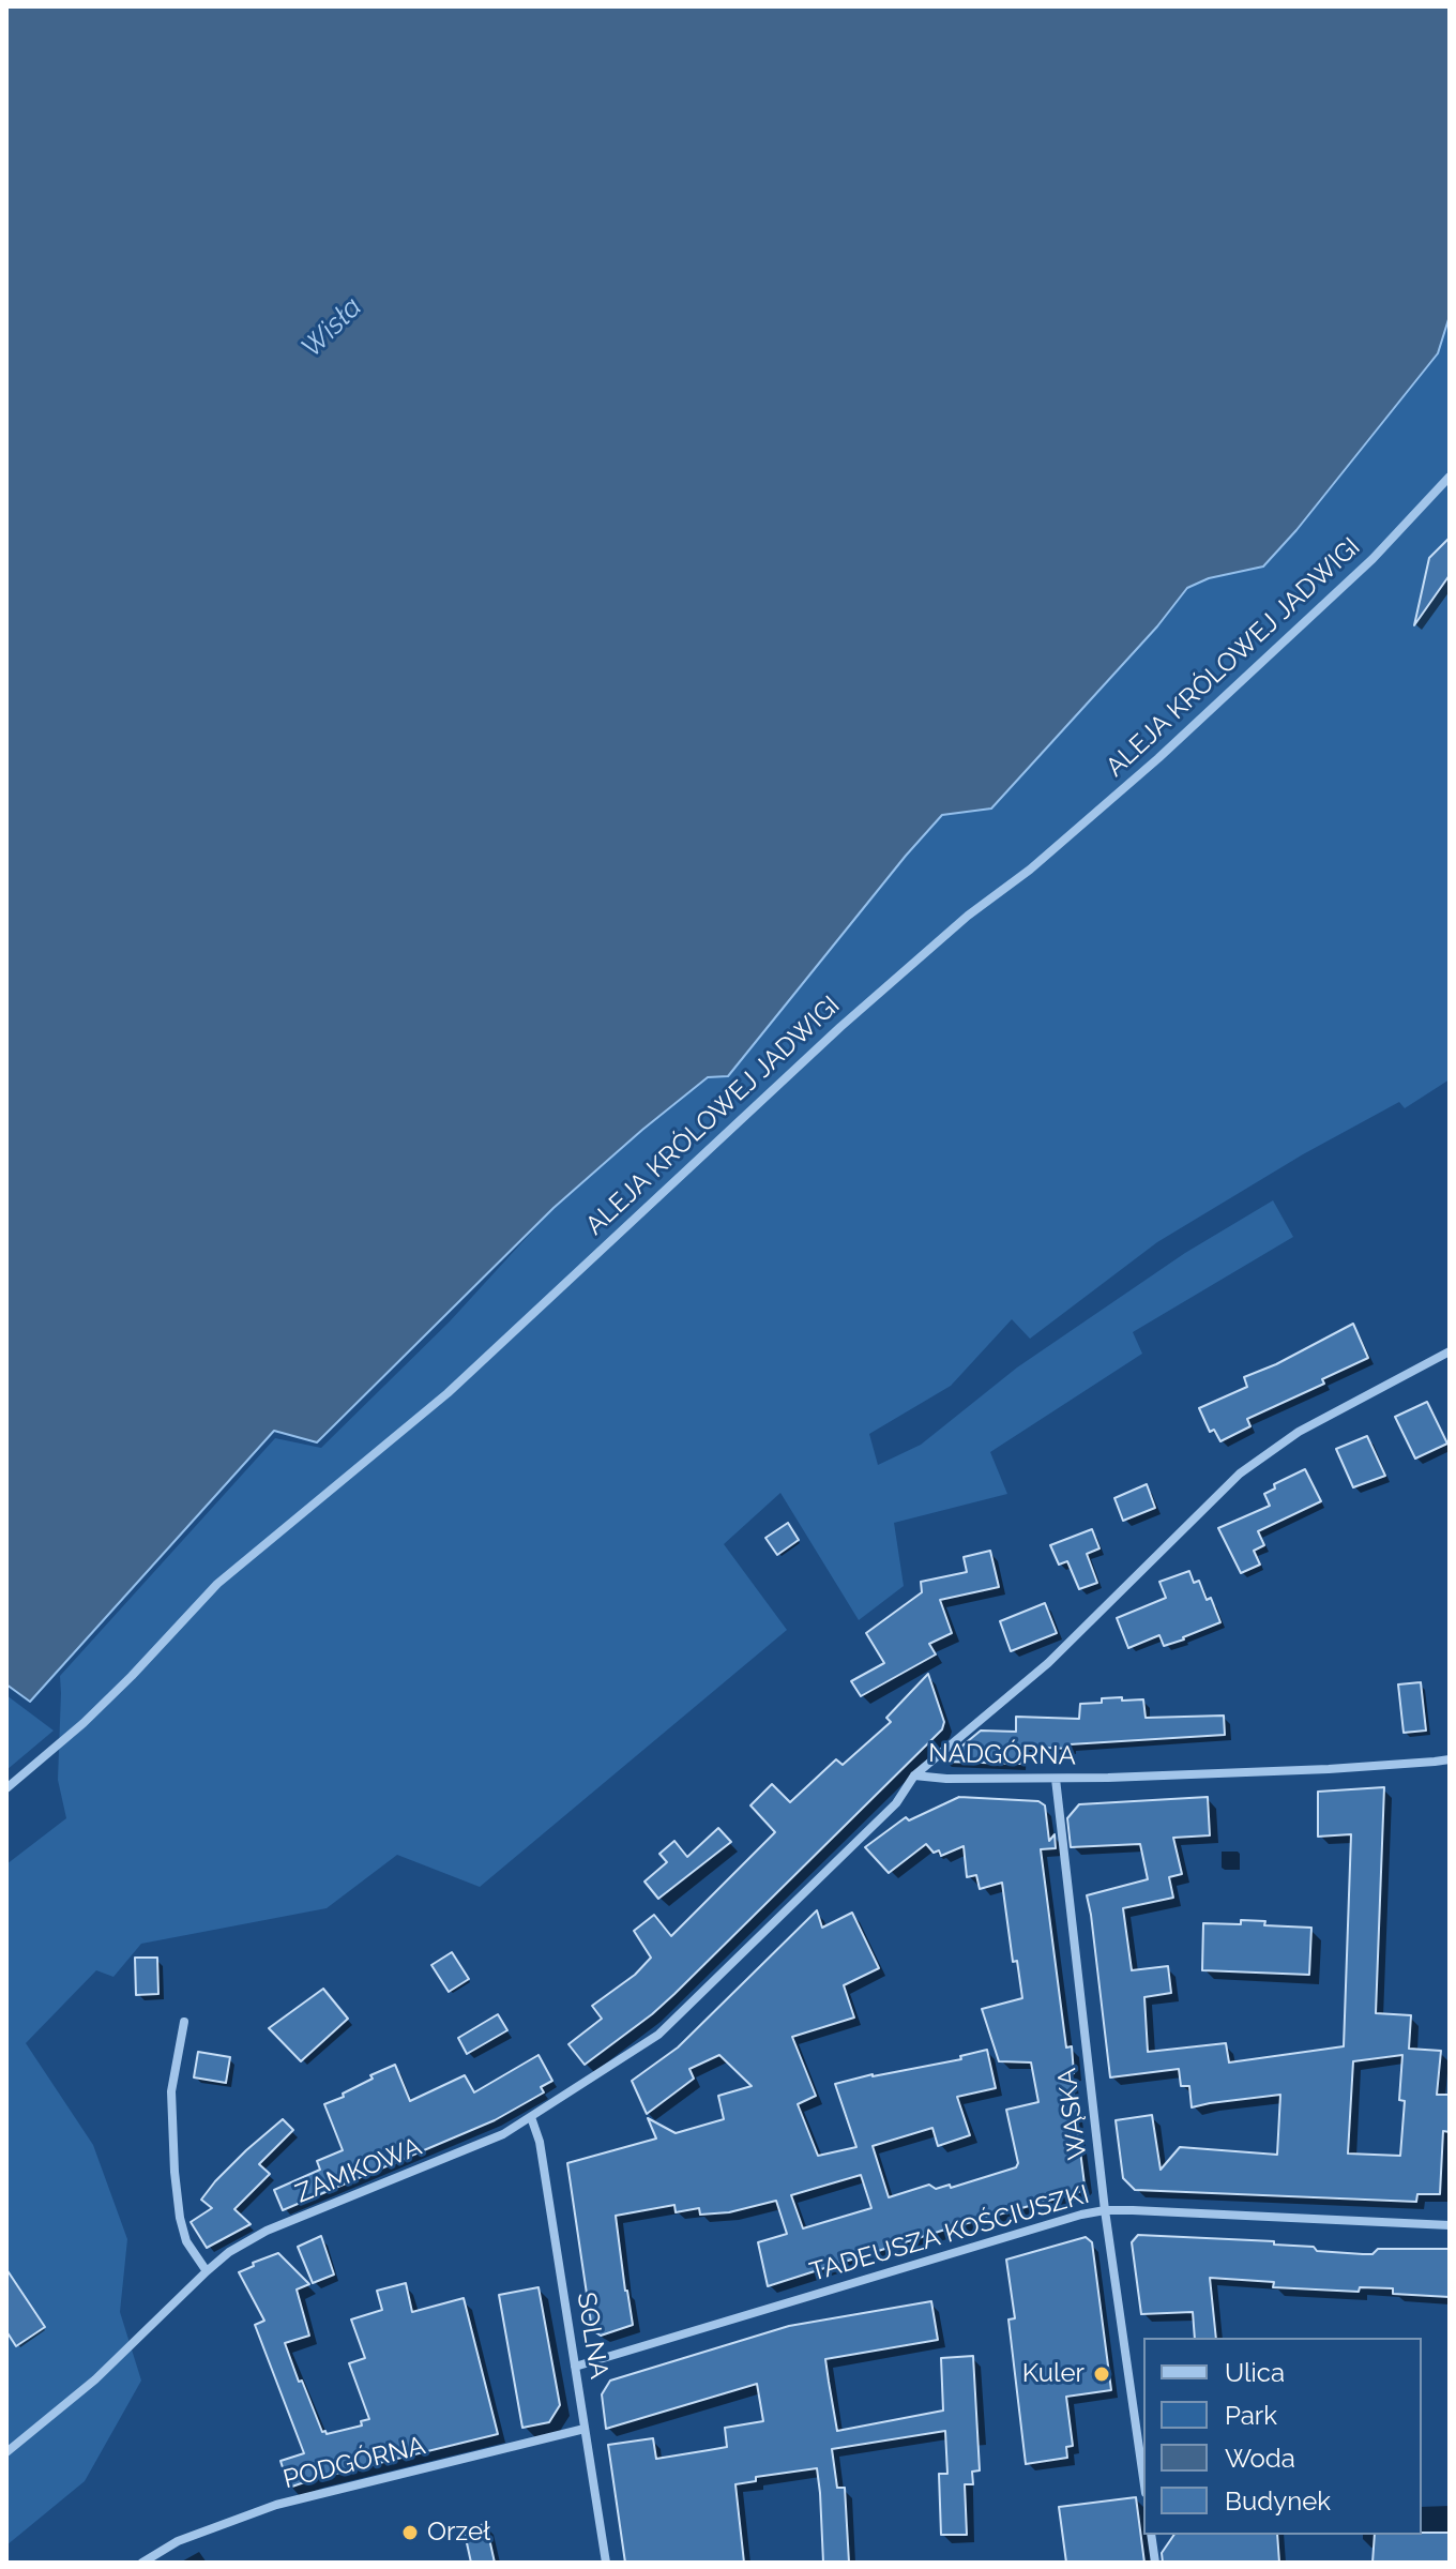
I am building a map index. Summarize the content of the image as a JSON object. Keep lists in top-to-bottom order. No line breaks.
{"streets":{"street":["ALEJA KRÓLOWEJ JADWIGI","NADGÓRNA","WĄSKA","ZAMKOWA","TADEUSZA KOŚCIUSZKI","SOLNA","PODGÓRNA"]},"crossings":[["NADGÓRNA","WĄSKA"],["NADGÓRNA","ZAMKOWA"],["NADGÓRNA","SOLNA"],["WĄSKA","TADEUSZA KOŚCIUSZKI"],["ZAMKOWA","SOLNA"],["TADEUSZA KOŚCIUSZKI","SOLNA"],["SOLNA","PODGÓRNA"]],"water":["Wisła"],"places":["Kuler","Orzeł"],"legend":["Ulica","Park","Woda","Budynek"]}
